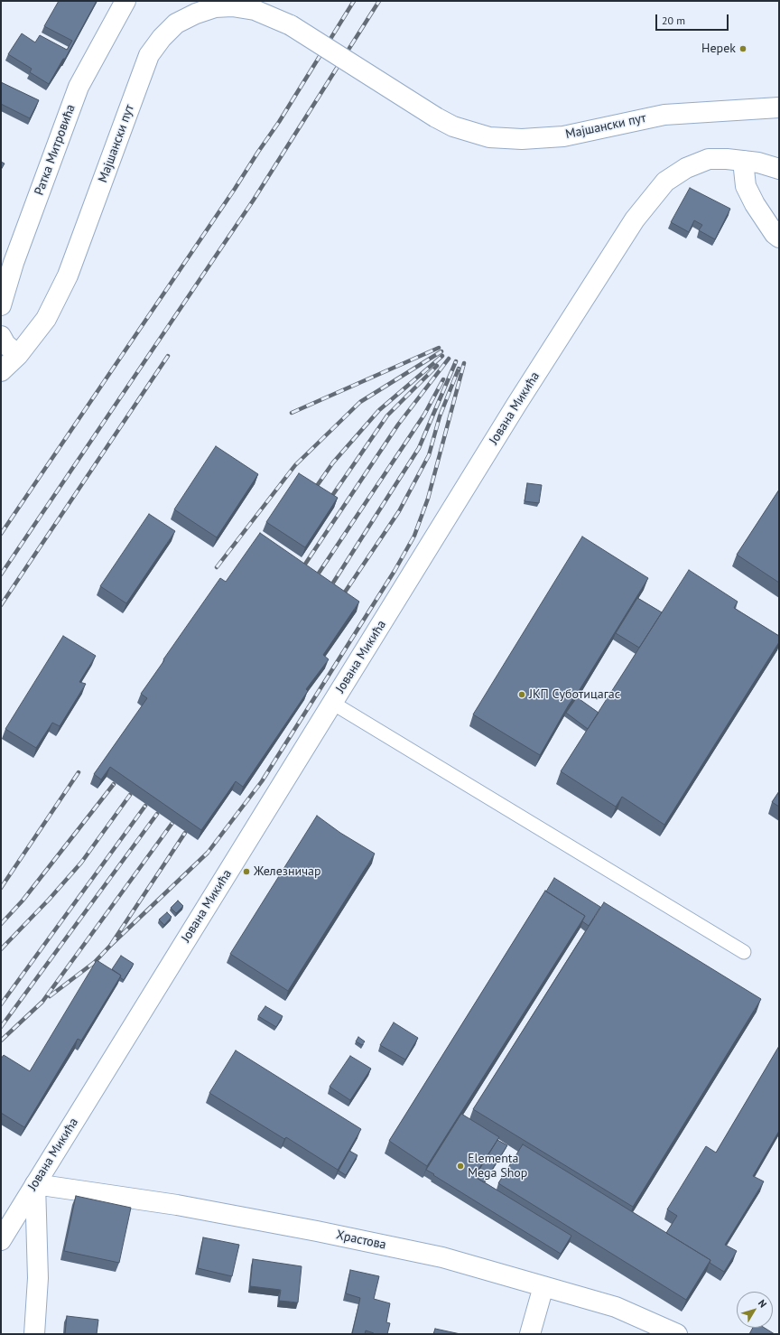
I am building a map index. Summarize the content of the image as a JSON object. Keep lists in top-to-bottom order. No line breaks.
{"streets":{"street":["Мајшански пут","Ратка Митровића","Јована Микића","Храстова"]},"crossings":[["Јована Микића","Храстова"]],"places":["Hepek","ЈКП Суботицагас","Железничар","Elementa Mega Shop"],"scale_bar":"20 m","north":"top right"}
